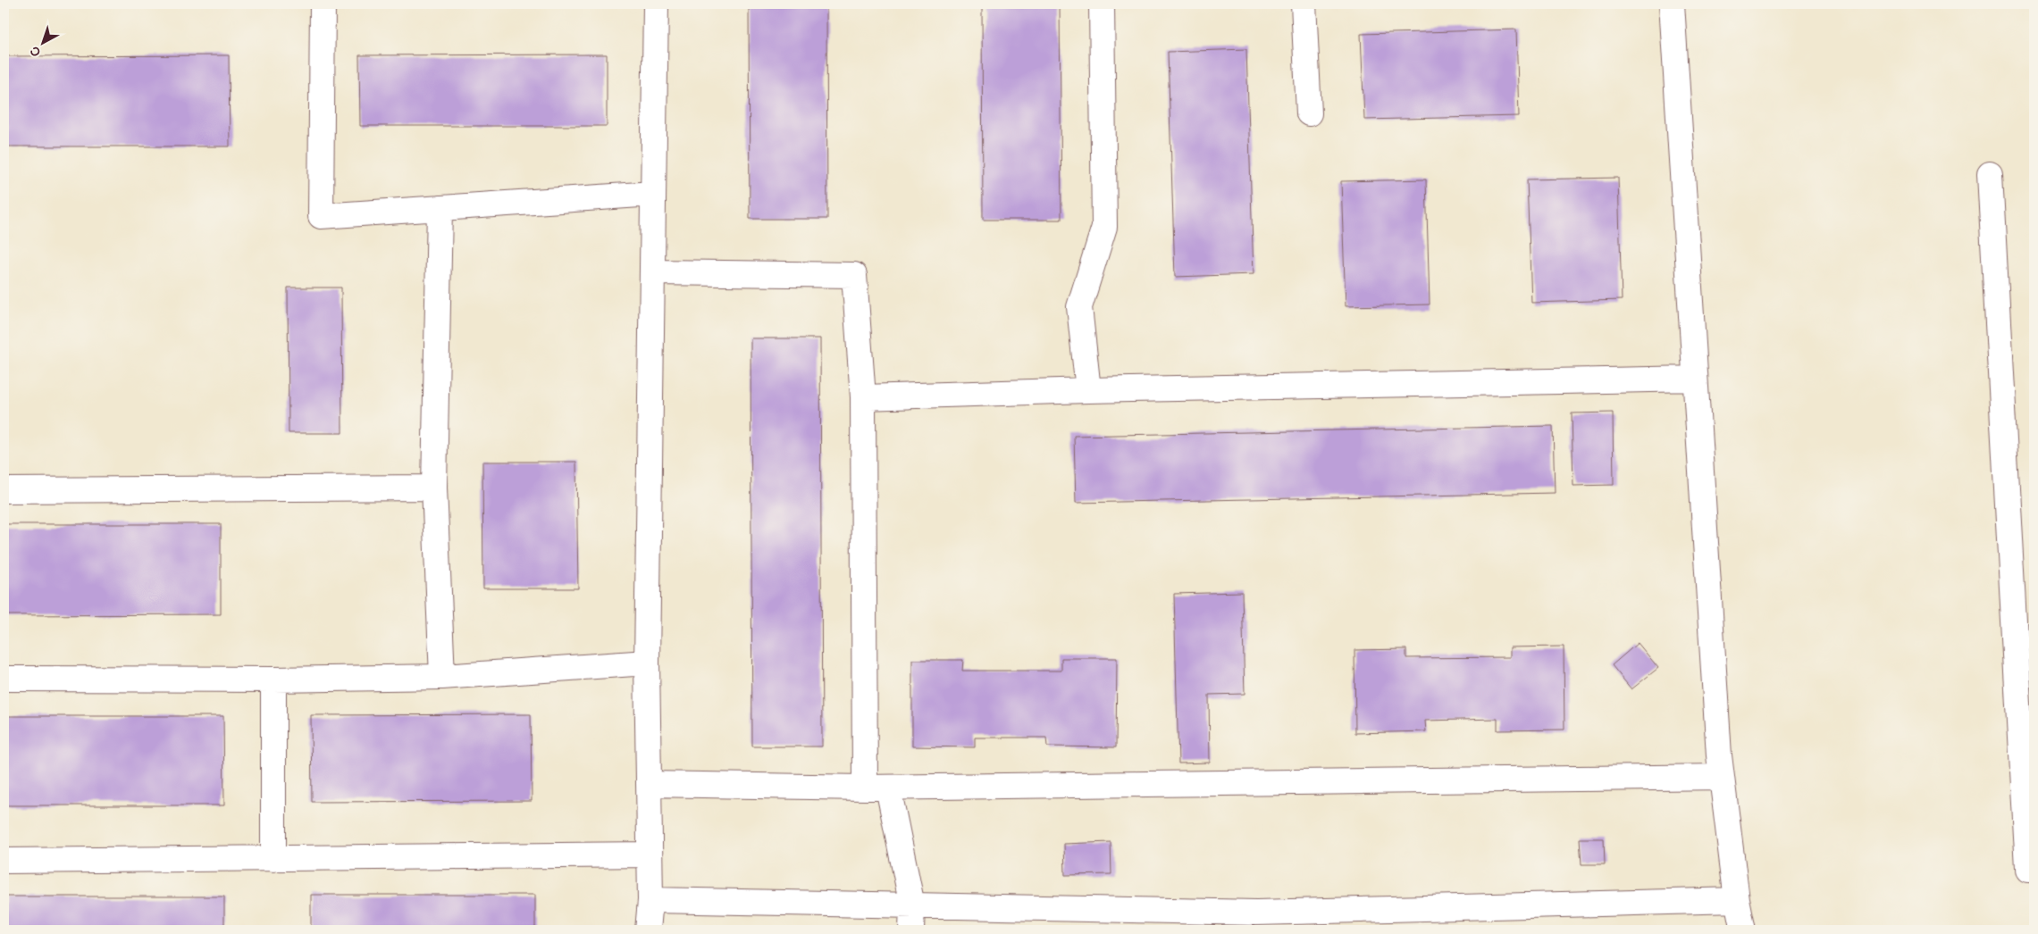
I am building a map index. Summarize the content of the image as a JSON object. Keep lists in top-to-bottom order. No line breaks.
{"north":"bottom left"}
